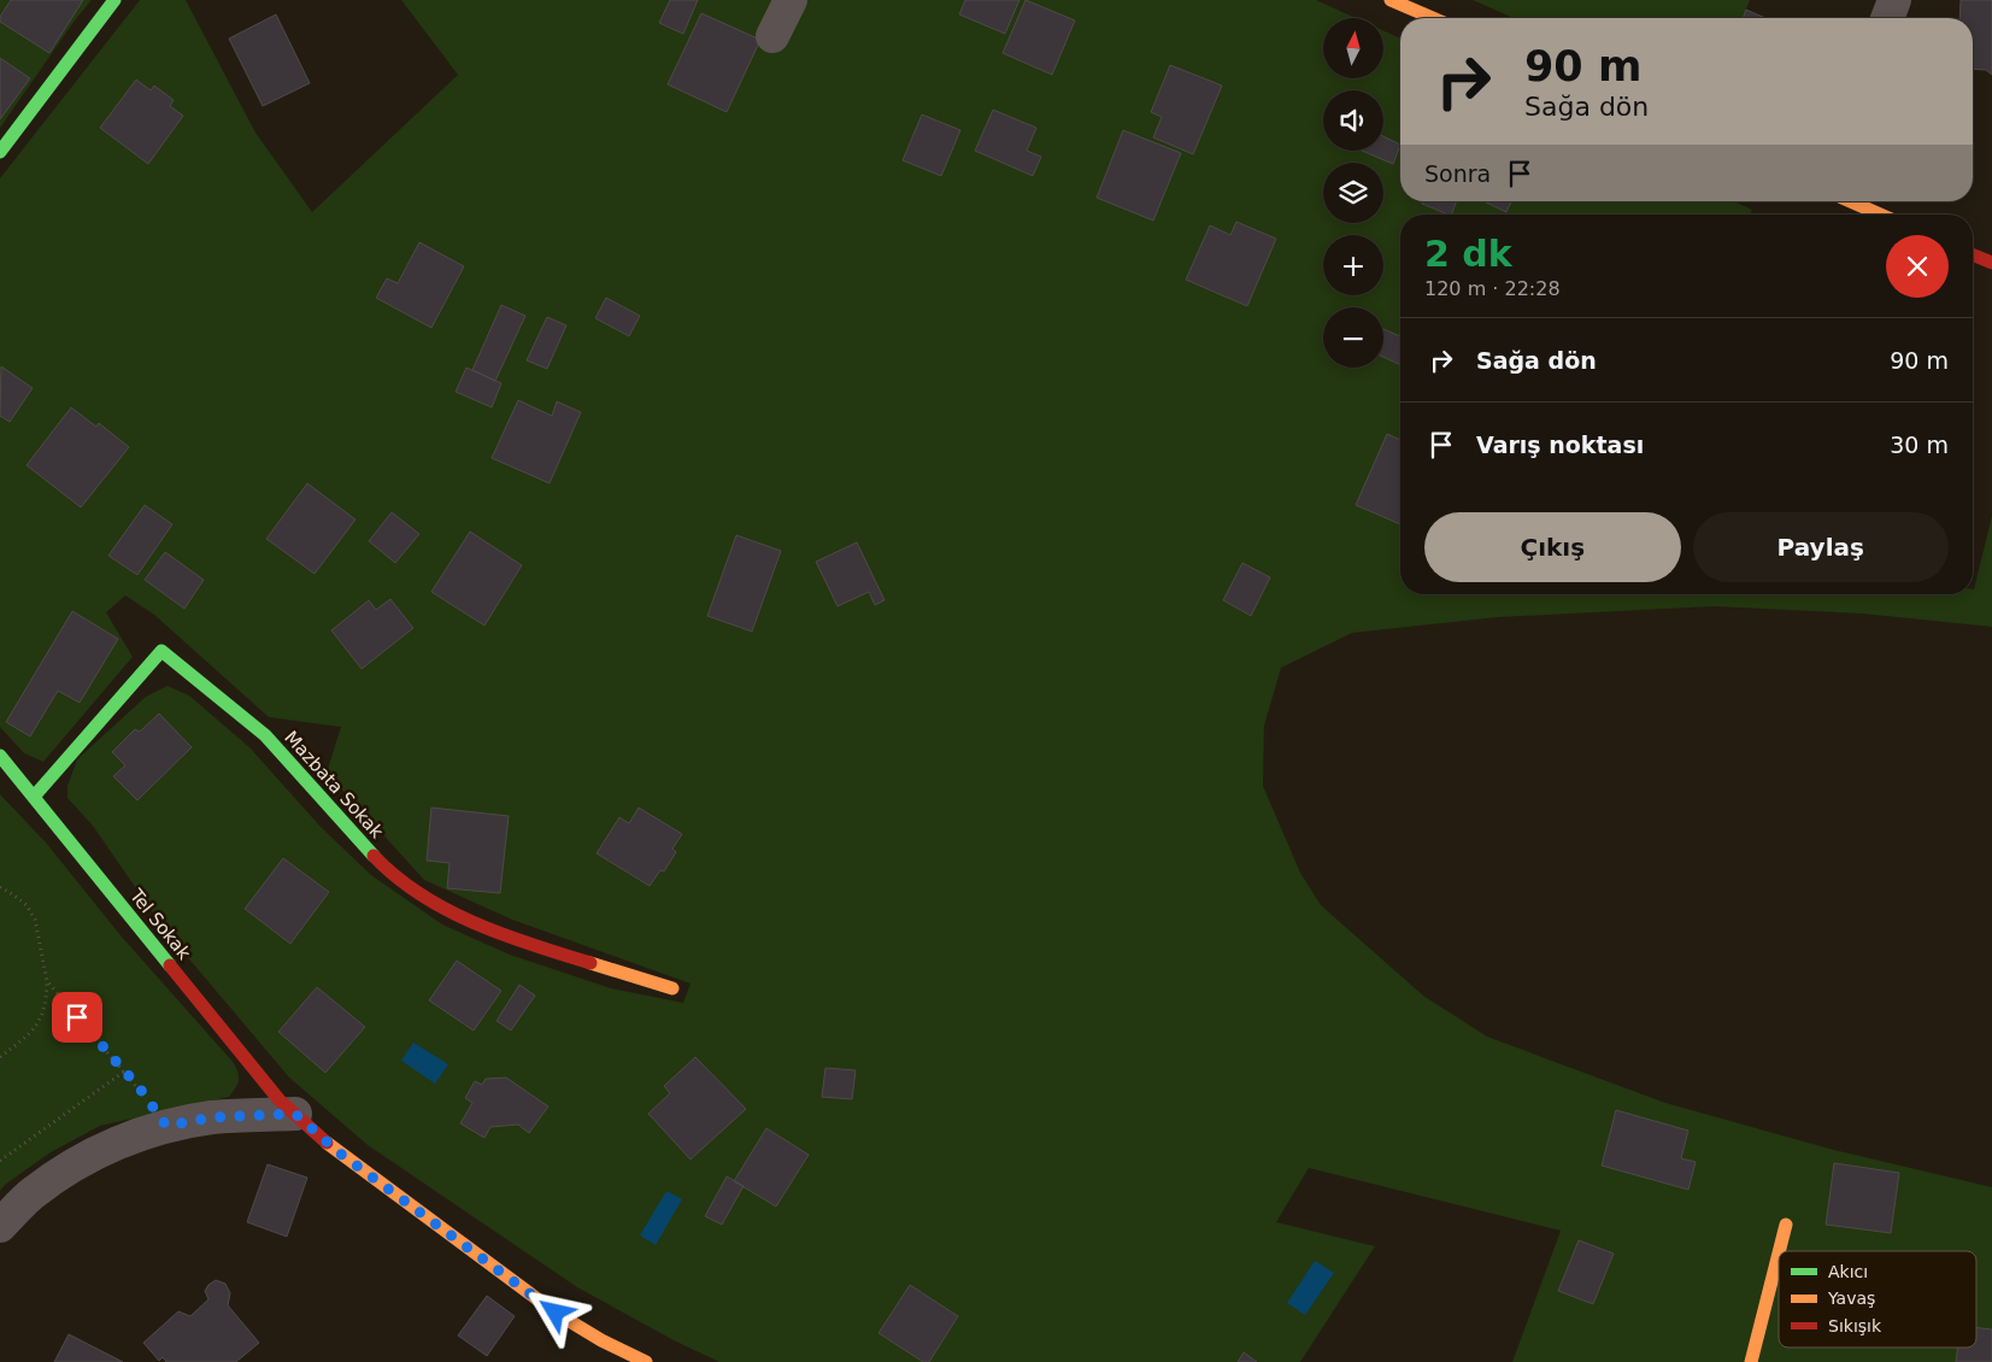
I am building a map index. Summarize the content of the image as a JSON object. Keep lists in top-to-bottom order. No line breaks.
{"streets":{"street":["Mazbata Sokak","Tel Sokak"]},"crossings":[["Mazbata Sokak","Tel Sokak"]],"legend":["Akıcı","Yavaş","Sıkışık"],"north":"top","page":{"map_buttons":["+","−"],"turn":["90 m","Sağa dön"],"then":"Sonra","heading":["2 dk","120 m · 22:28"],"list":[{"name":"Sağa dön","value":"90 m"},{"name":"Varış noktası","value":"30 m"}],"buttons":["Çıkış","Paylaş"]}}
